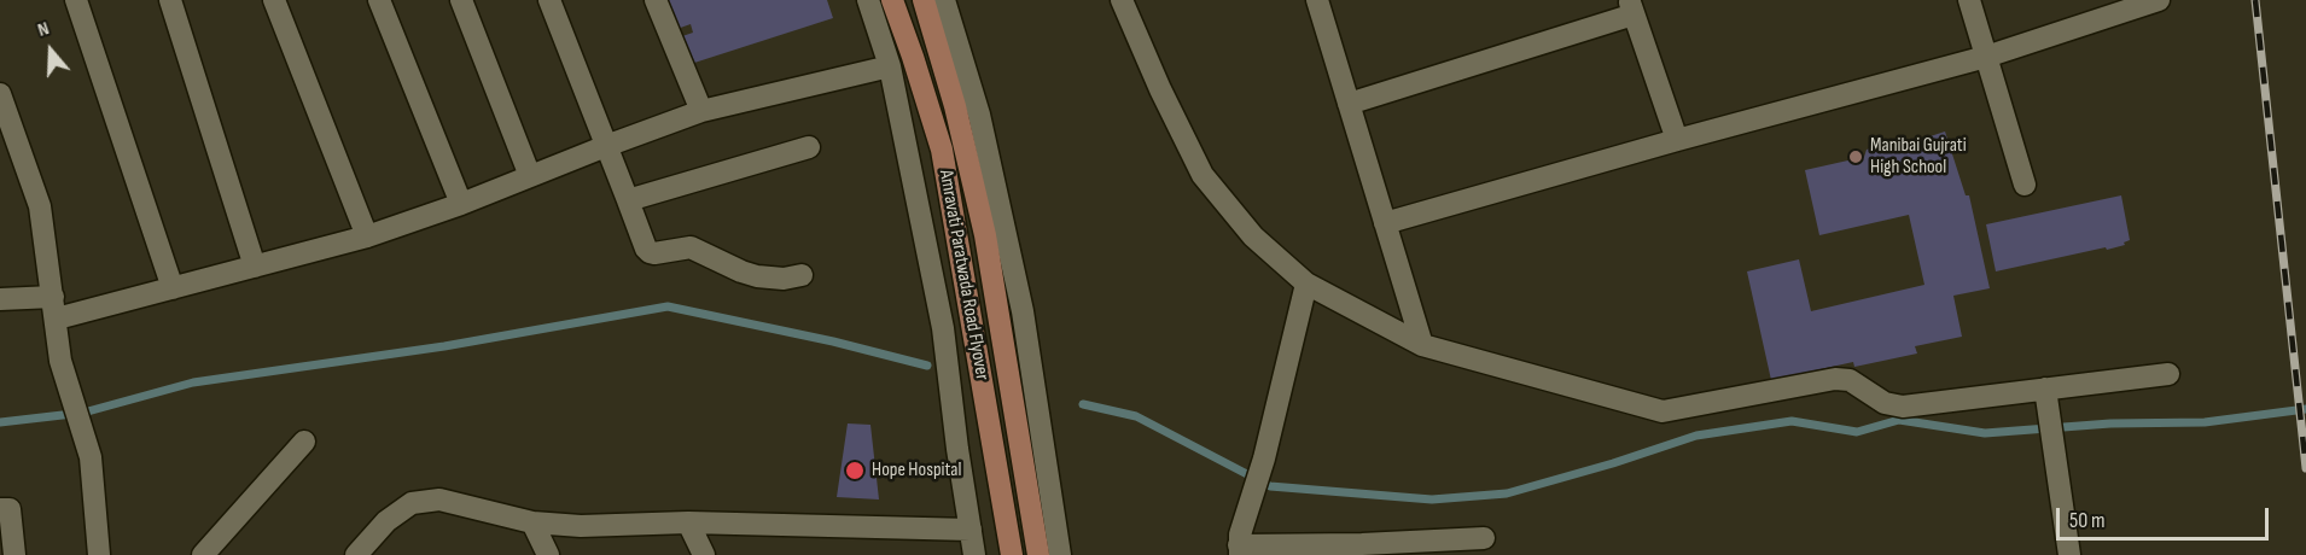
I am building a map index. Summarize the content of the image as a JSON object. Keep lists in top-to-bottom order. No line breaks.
{"streets":{"main road":["Amravati Paratwada Road Flyover"]},"places":["Manibai Gujrati High School","Hope Hospital"],"scale_bar":"50 m","north":"top"}
